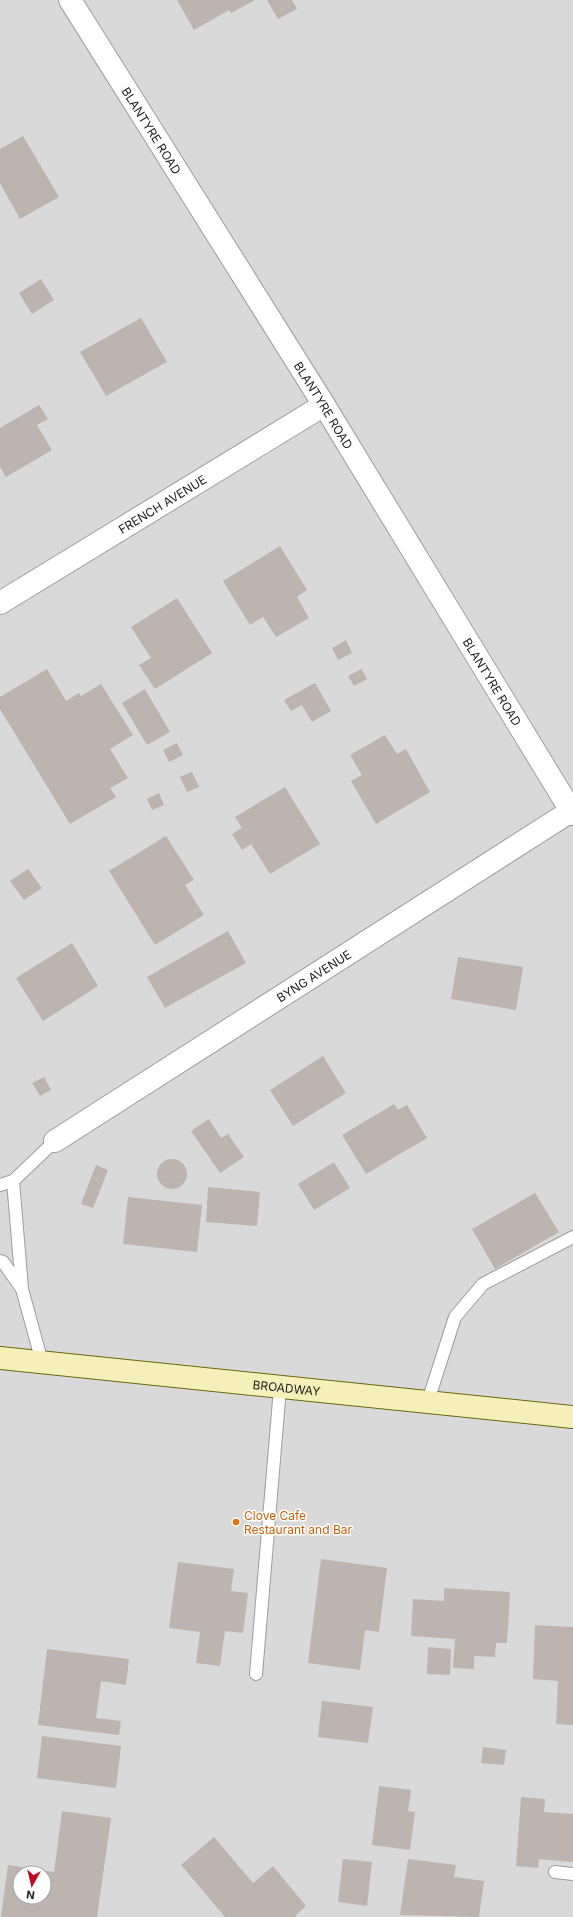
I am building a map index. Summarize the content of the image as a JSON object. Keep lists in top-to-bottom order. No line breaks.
{"streets":{"main road":["BROADWAY"],"street":["BLANTYRE ROAD","FRENCH AVENUE","BYNG AVENUE"]},"crossings":[["BLANTYRE ROAD","FRENCH AVENUE"],["BLANTYRE ROAD","BYNG AVENUE"]],"places":["Clove Cafe Restaurant and Bar"],"north":"bottom"}
